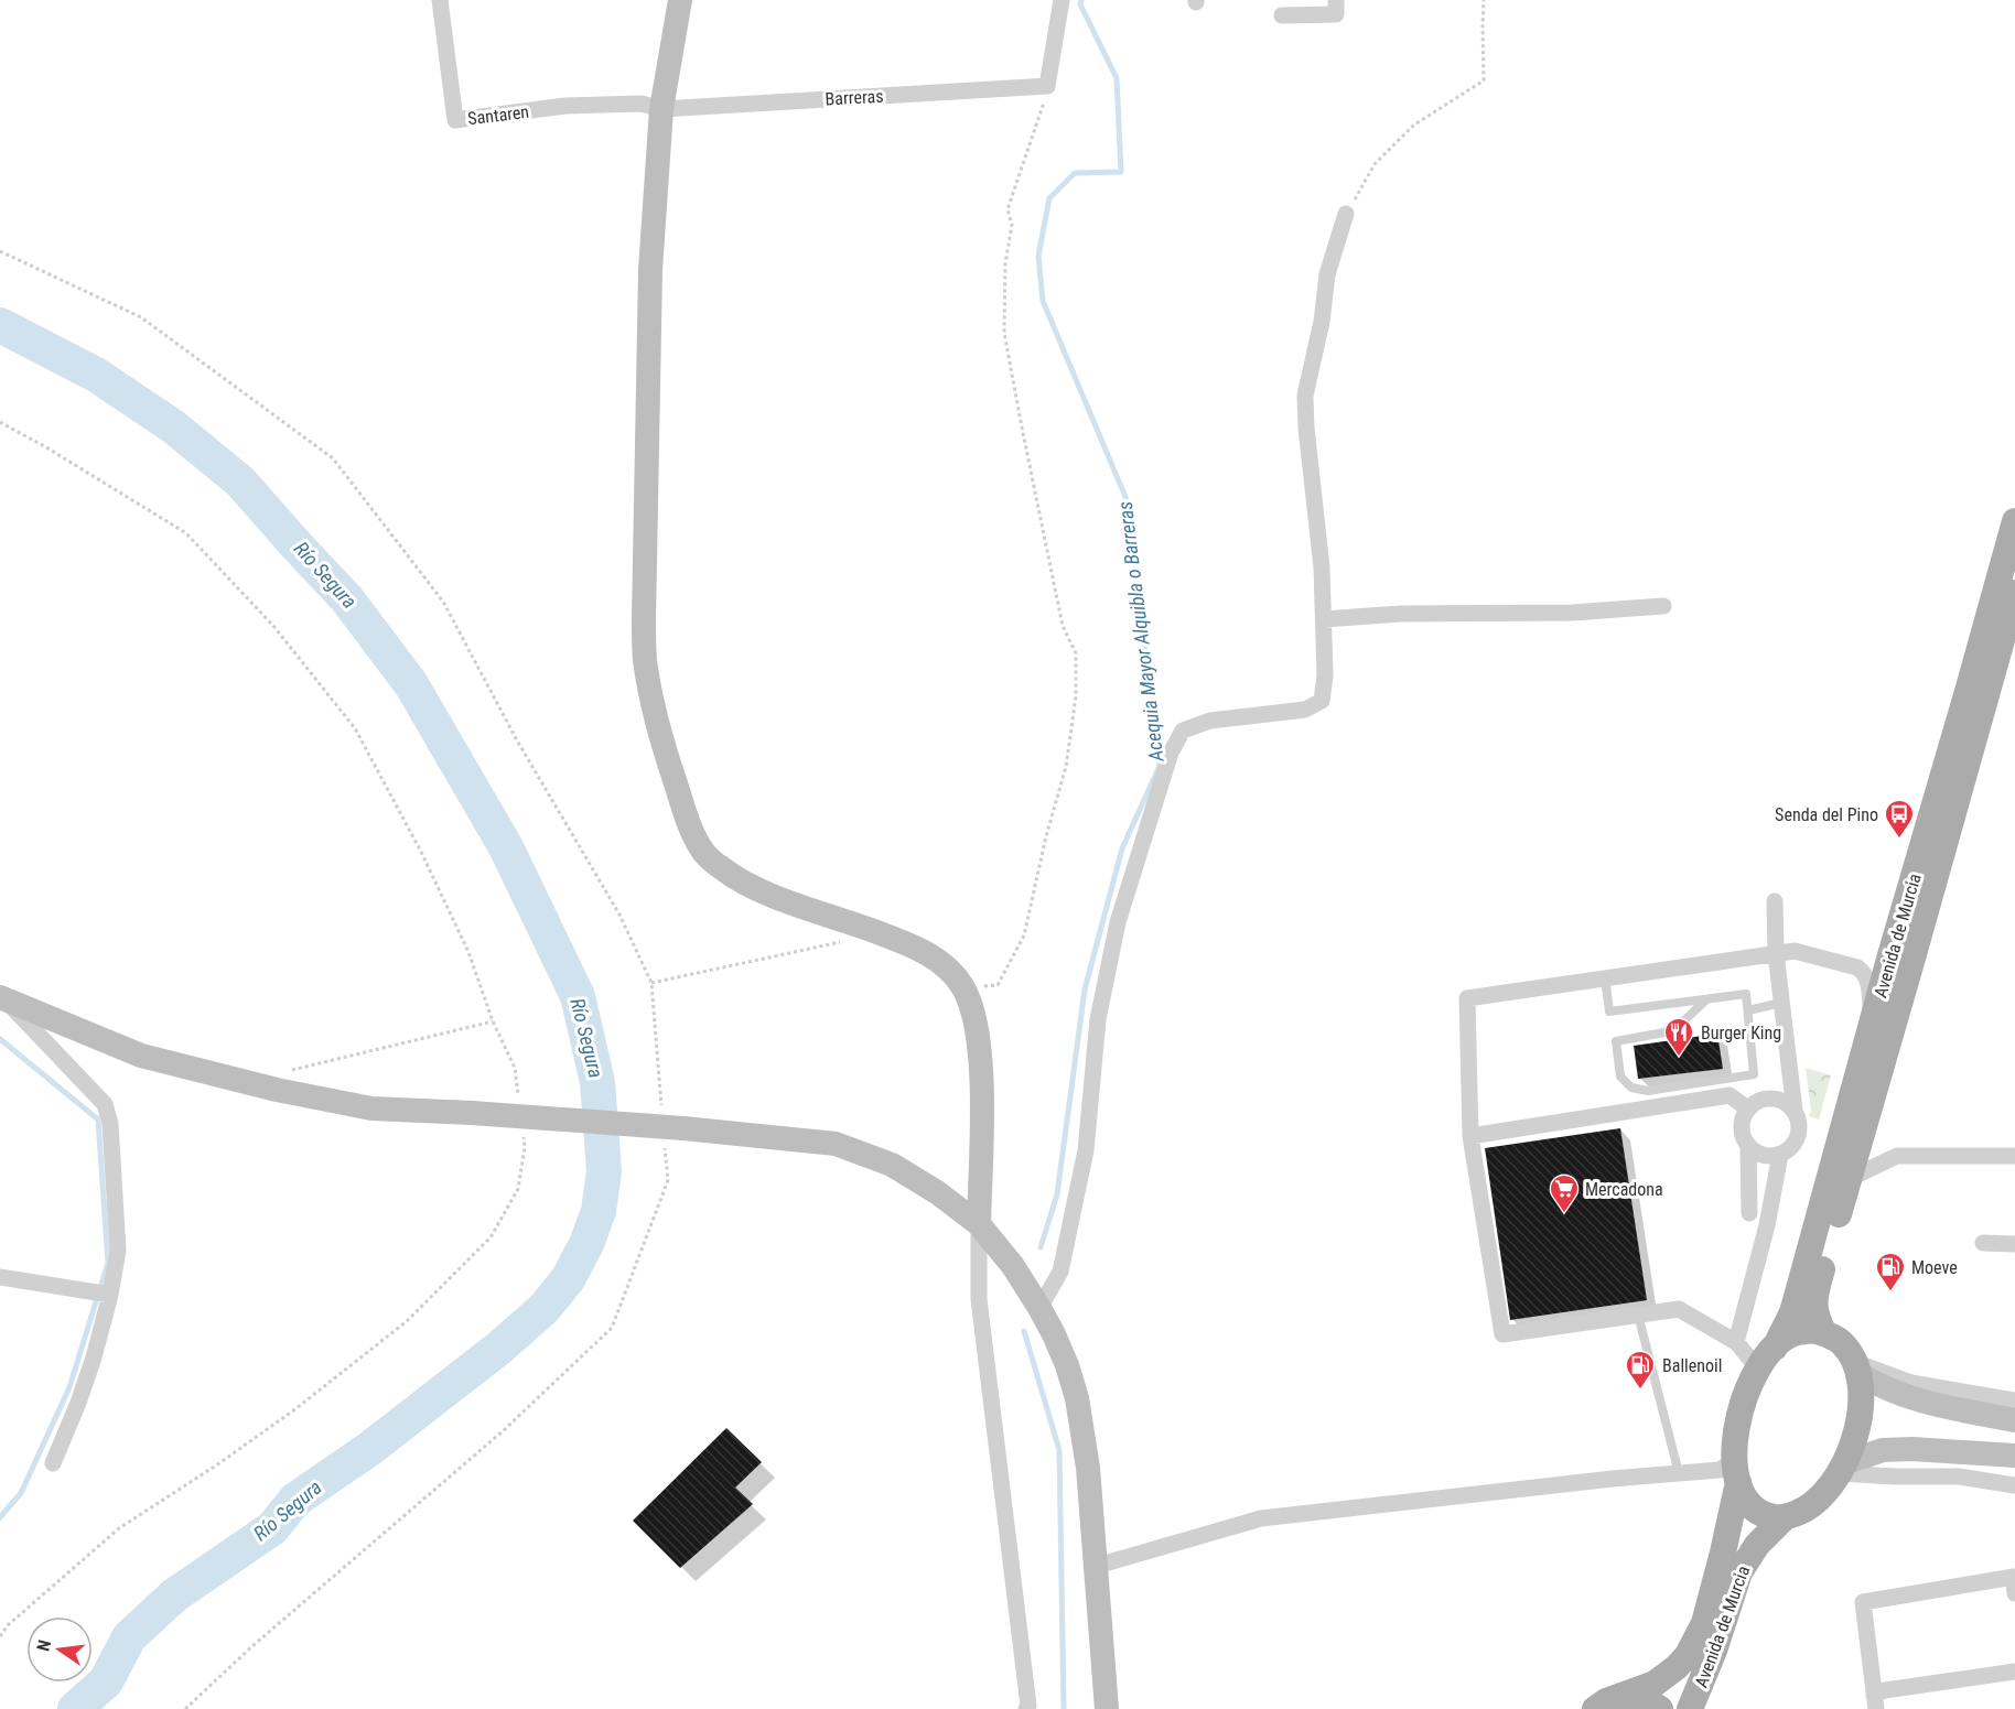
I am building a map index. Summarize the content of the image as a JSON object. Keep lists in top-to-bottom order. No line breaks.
{"streets":{"main road":["Avenida de Murcia"],"street":["Barreras","Santaren"]},"crossings":[["Barreras","Santaren"]],"water":["Río Segura","Acequia Mayor Alquibla o Barreras"],"places":{"bus stop":["Senda del Pino"],"restaurant":["Burger King"],"supermarket":["Mercadona"],"fuel station":["Moeve","Ballenoil"]},"north":"left"}
